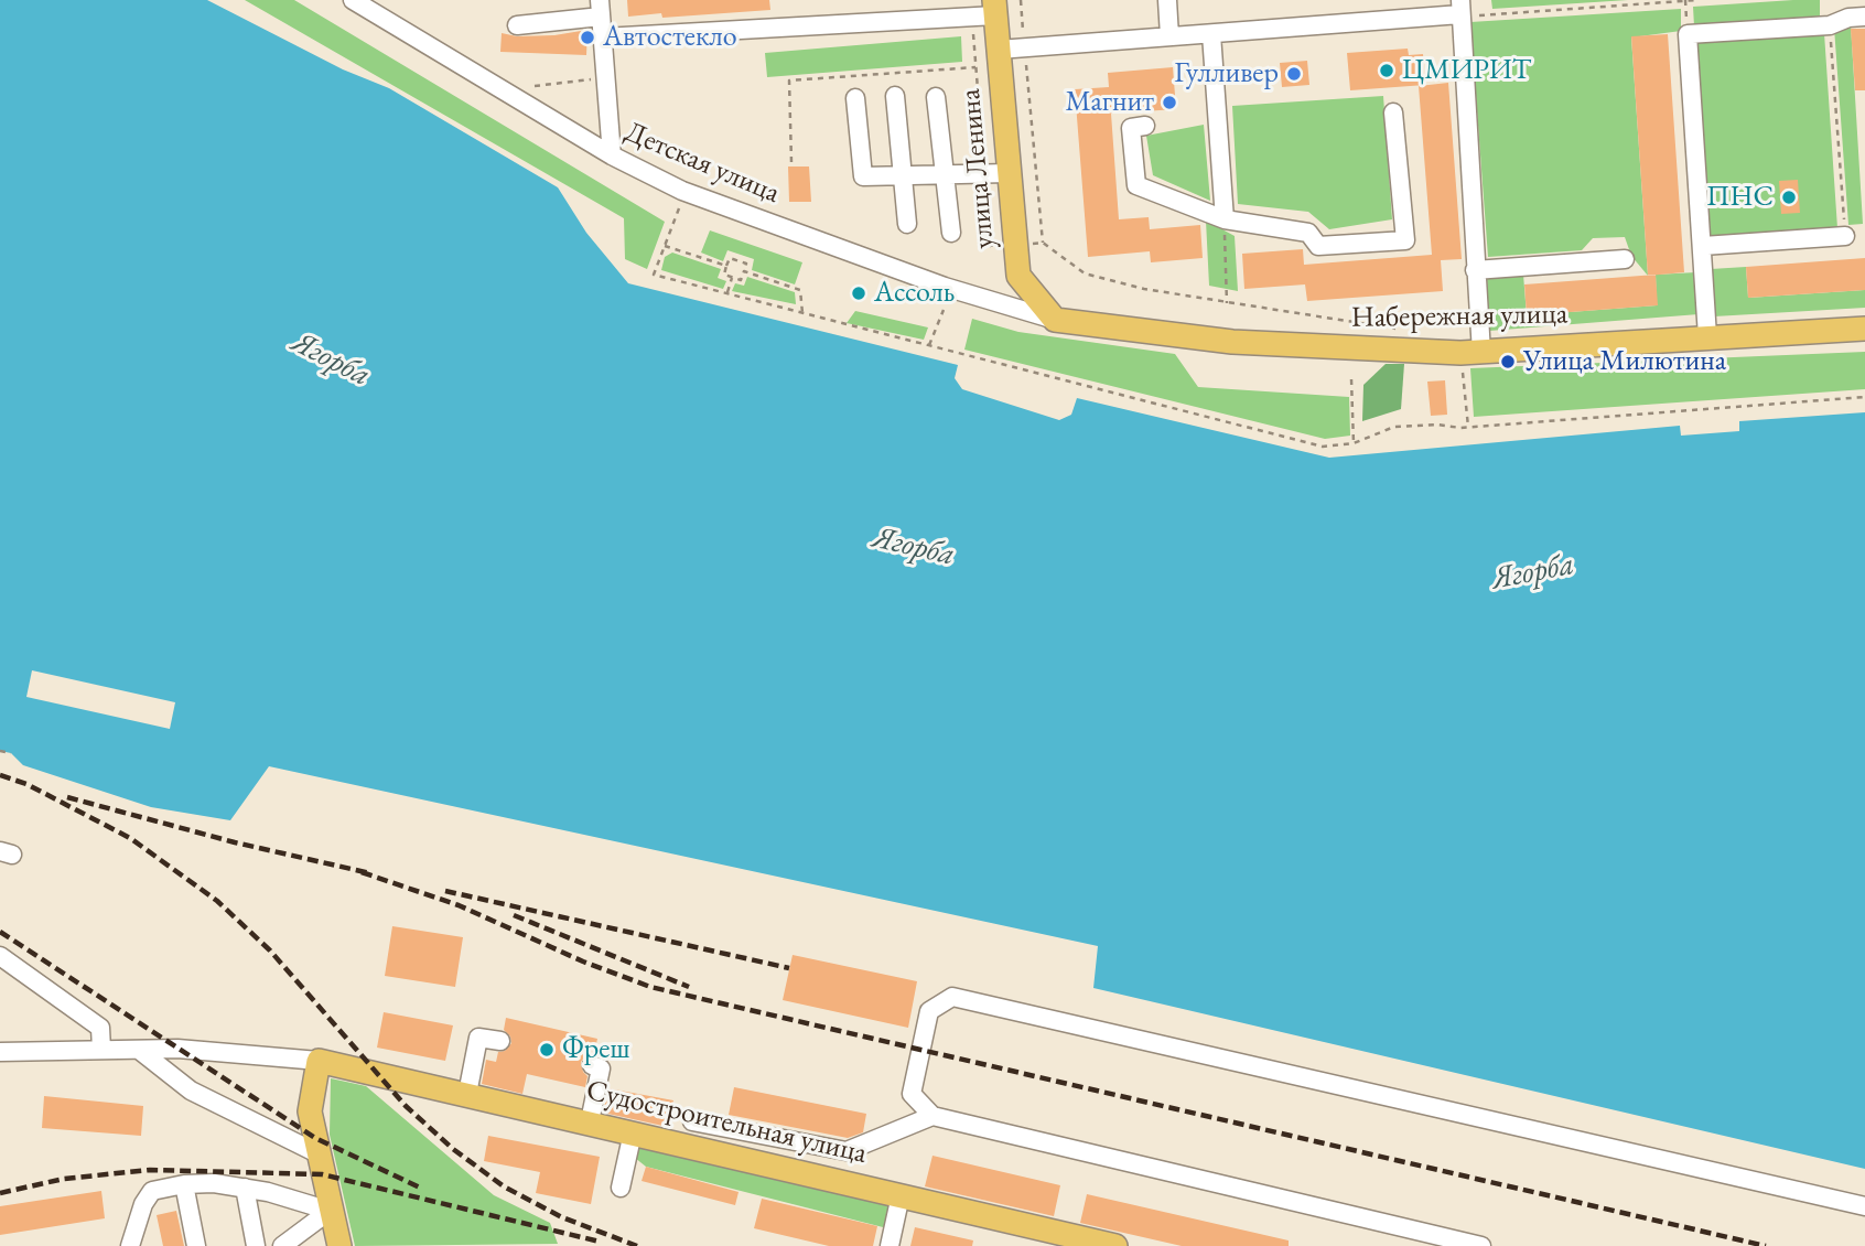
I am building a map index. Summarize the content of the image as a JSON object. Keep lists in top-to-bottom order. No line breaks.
{"streets":{"main road":["улица Ленина","Набережная улица","Судостроительная улица"],"street":["Детская улица"]},"crossings":[["Детская улица","улица Ленина"],["Детская улица","Набережная улица"],["улица Ленина","Набережная улица"]],"water":["Ягорба"],"places":["Автостекло","ЦМИРИТ","Гулливер","Магнит","ПНС","Ассоль","Улица Милютина","Фреш"]}
